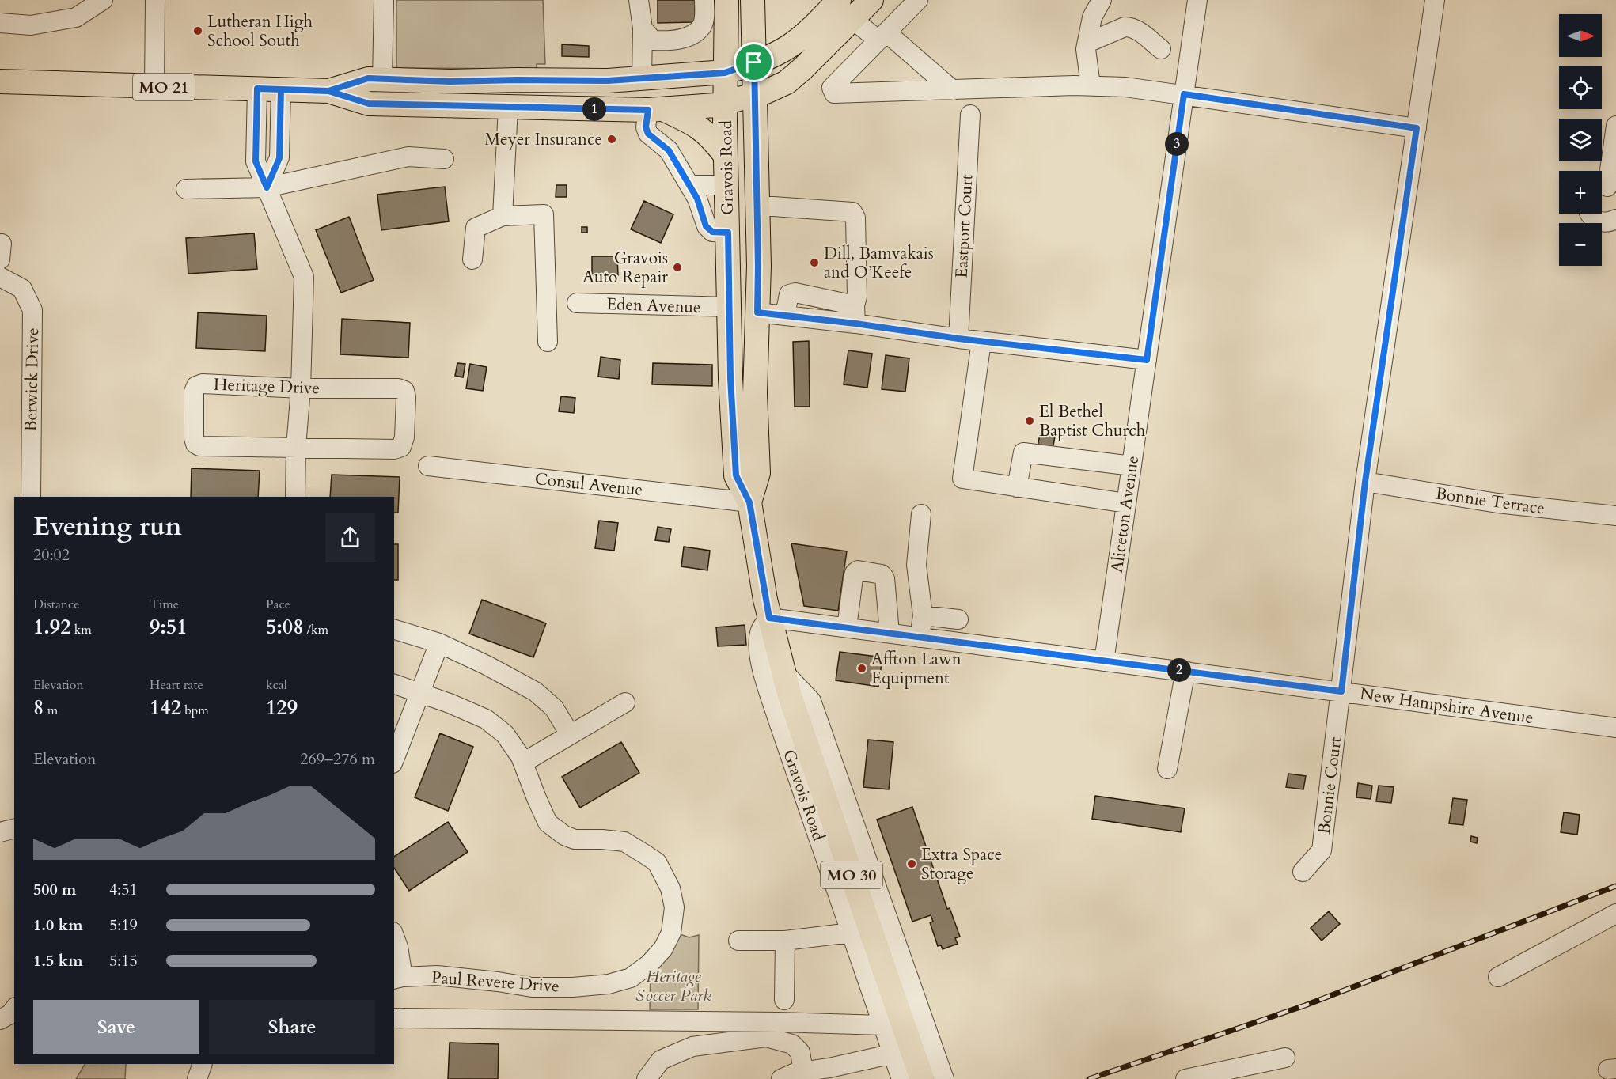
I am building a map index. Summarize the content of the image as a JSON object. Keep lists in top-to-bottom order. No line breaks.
{"streets":{"main road":["MO 21","Gravois Road","MO 30"],"street":["Eastport Court","Eden Avenue","Berwick Drive","Heritage Drive","Consul Avenue","Bonnie Terrace","Aliceton Avenue","New Hampshire Avenue","Bonnie Court","Paul Revere Drive"]},"crossings":[["MO 21","Gravois Road"],["Gravois Road","Eden Avenue"],["Gravois Road","Consul Avenue"],["Gravois Road","New Hampshire Avenue"],["Bonnie Terrace","Bonnie Court"],["Aliceton Avenue","New Hampshire Avenue"],["New Hampshire Avenue","Bonnie Court"]],"parks":["Heritage Soccer Park"],"places":["Lutheran High School South","Meyer Insurance","Dill, Bamvakais and O’Keefe","Gravois Auto Repair","El Bethel Baptist Church","Affton Lawn Equipment","Extra Space Storage"],"north":"right","page":{"map_buttons":["+","−"],"pins":["1","3","2"],"heading":["Evening run","20:02"],"stats":[["Distance","1.92 km"],["Time","9:51"],["Pace","5:08 /km"],["Elevation","8 m"],["Heart rate","142 bpm"],["kcal","129"]],"chart":["Elevation","269–276 m"],"list":[{"name":"500 m","note":"4:51"},{"name":"1.0 km","note":"5:19"},{"name":"1.5 km","note":"5:15"}],"buttons":["Save","Share"]}}
